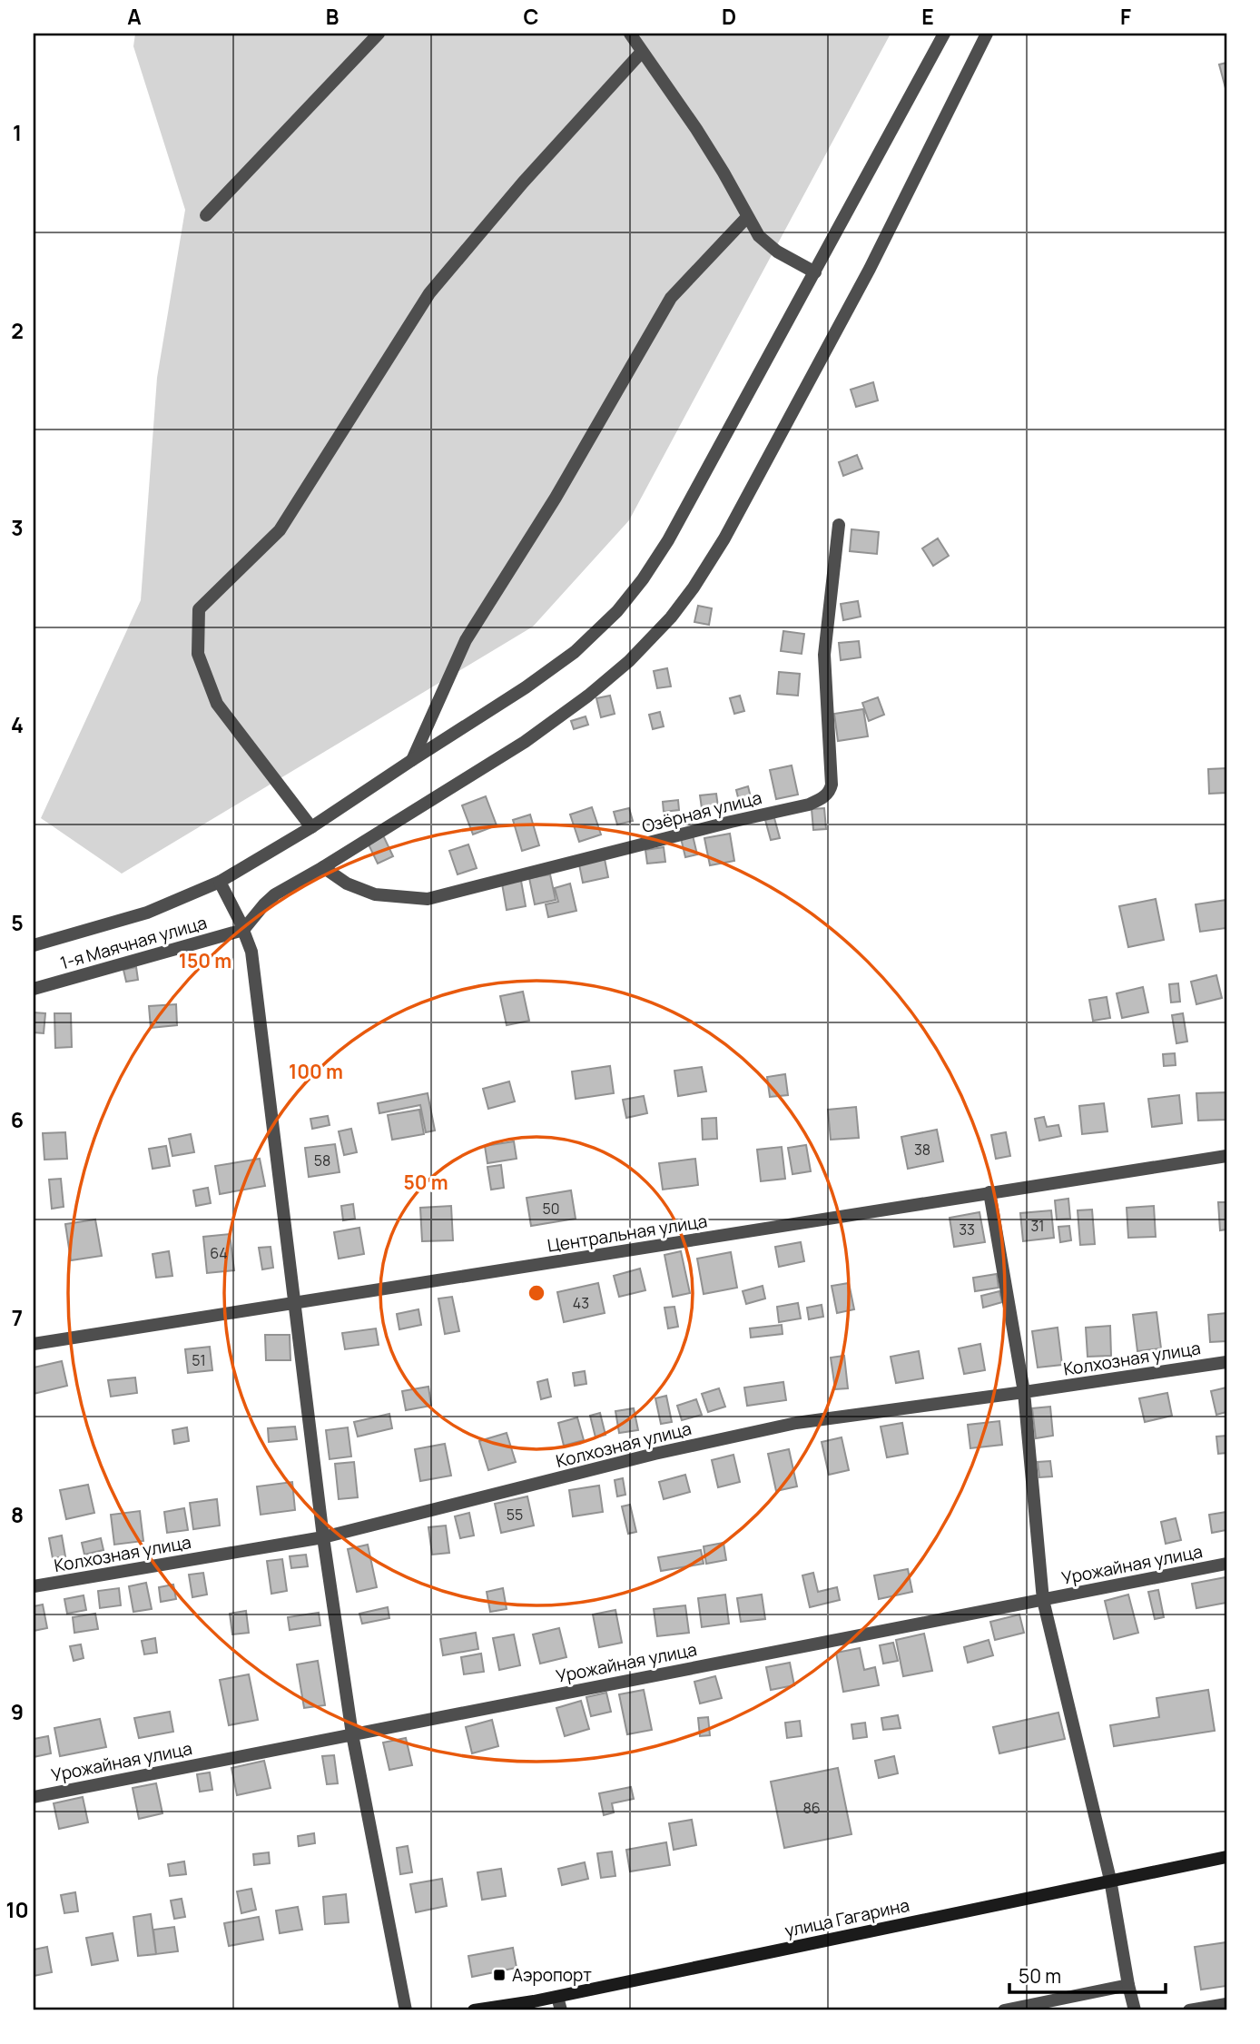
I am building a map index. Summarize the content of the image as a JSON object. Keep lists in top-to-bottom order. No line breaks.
{"streets":{"main road":["улица Гагарина"],"street":["Озёрная улица","1-я Маячная улица","Центральная улица","Колхозная улица","Урожайная улица"]},"places":{"transit":["Аэропорт"]},"house_numbers":["38","58","50","31","33","64","43","51","55","86"],"scale_bar":"50 m","grid":{"columns":["A","B","C","D","E","F"],"rows":["1","2","3","4","5","6","7","8","9","10"]},"rings":["150 m","100 m","50 m"]}
